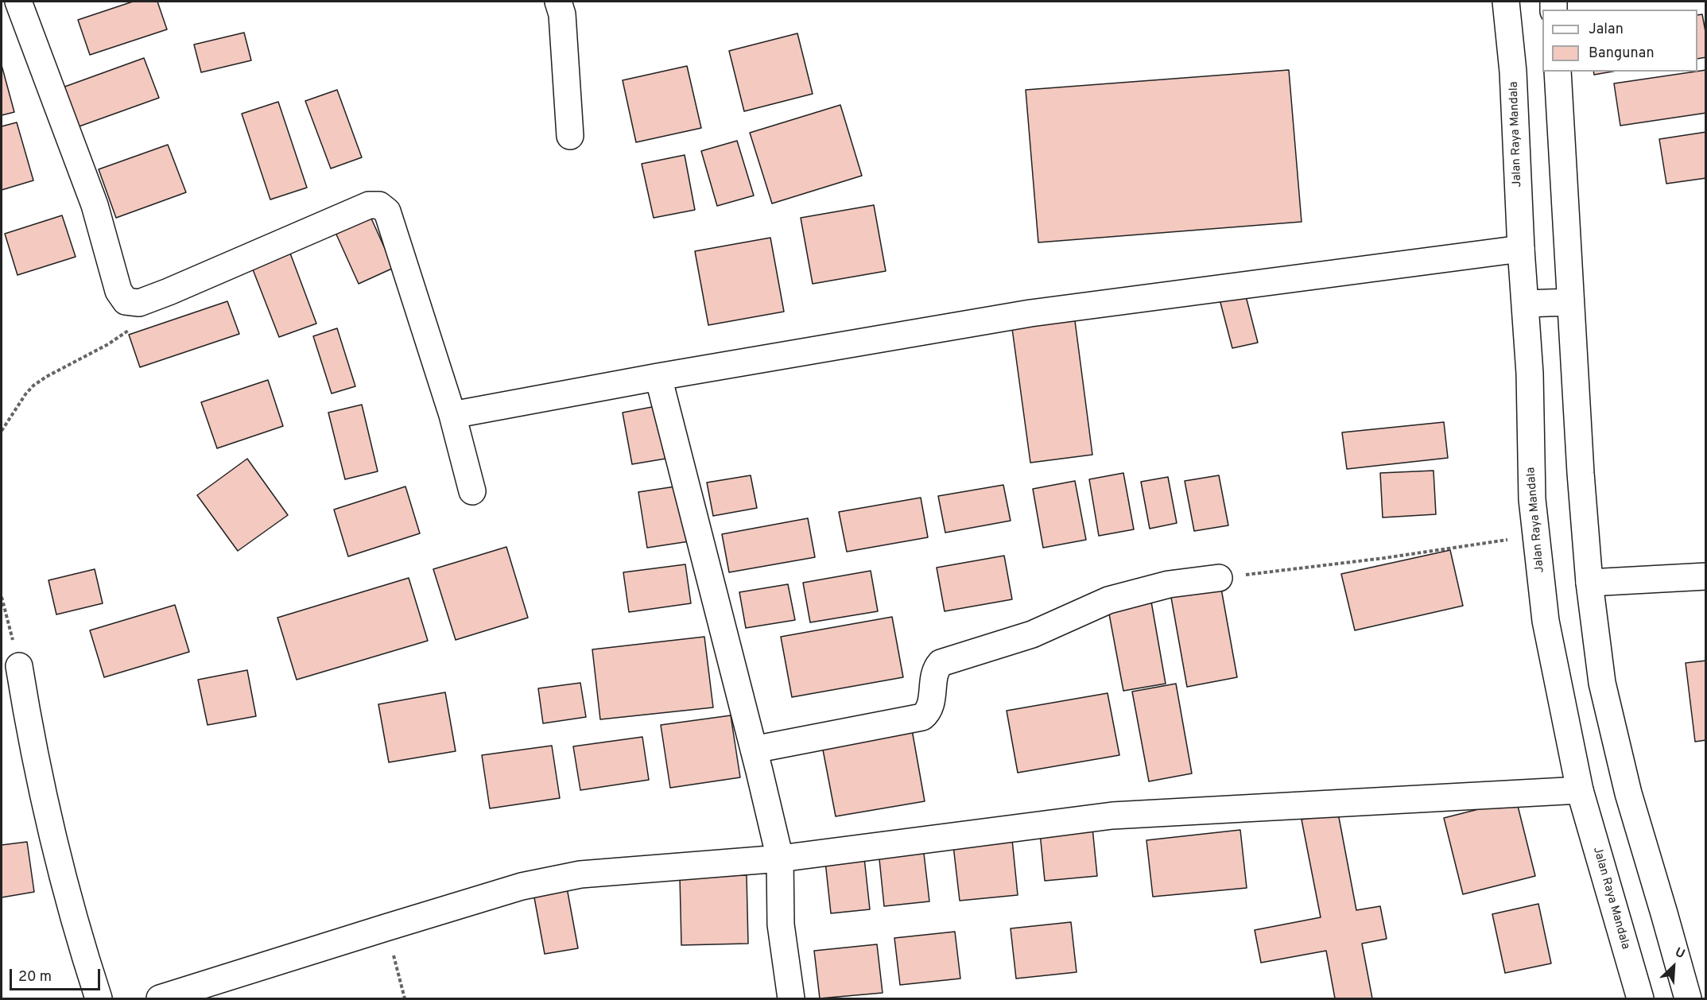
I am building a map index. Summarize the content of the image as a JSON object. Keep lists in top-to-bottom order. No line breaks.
{"streets":{"main road":["Jalan Raya Mandala"]},"legend":["Jalan","Bangunan"],"scale_bar":"20 m","north":"top right"}
